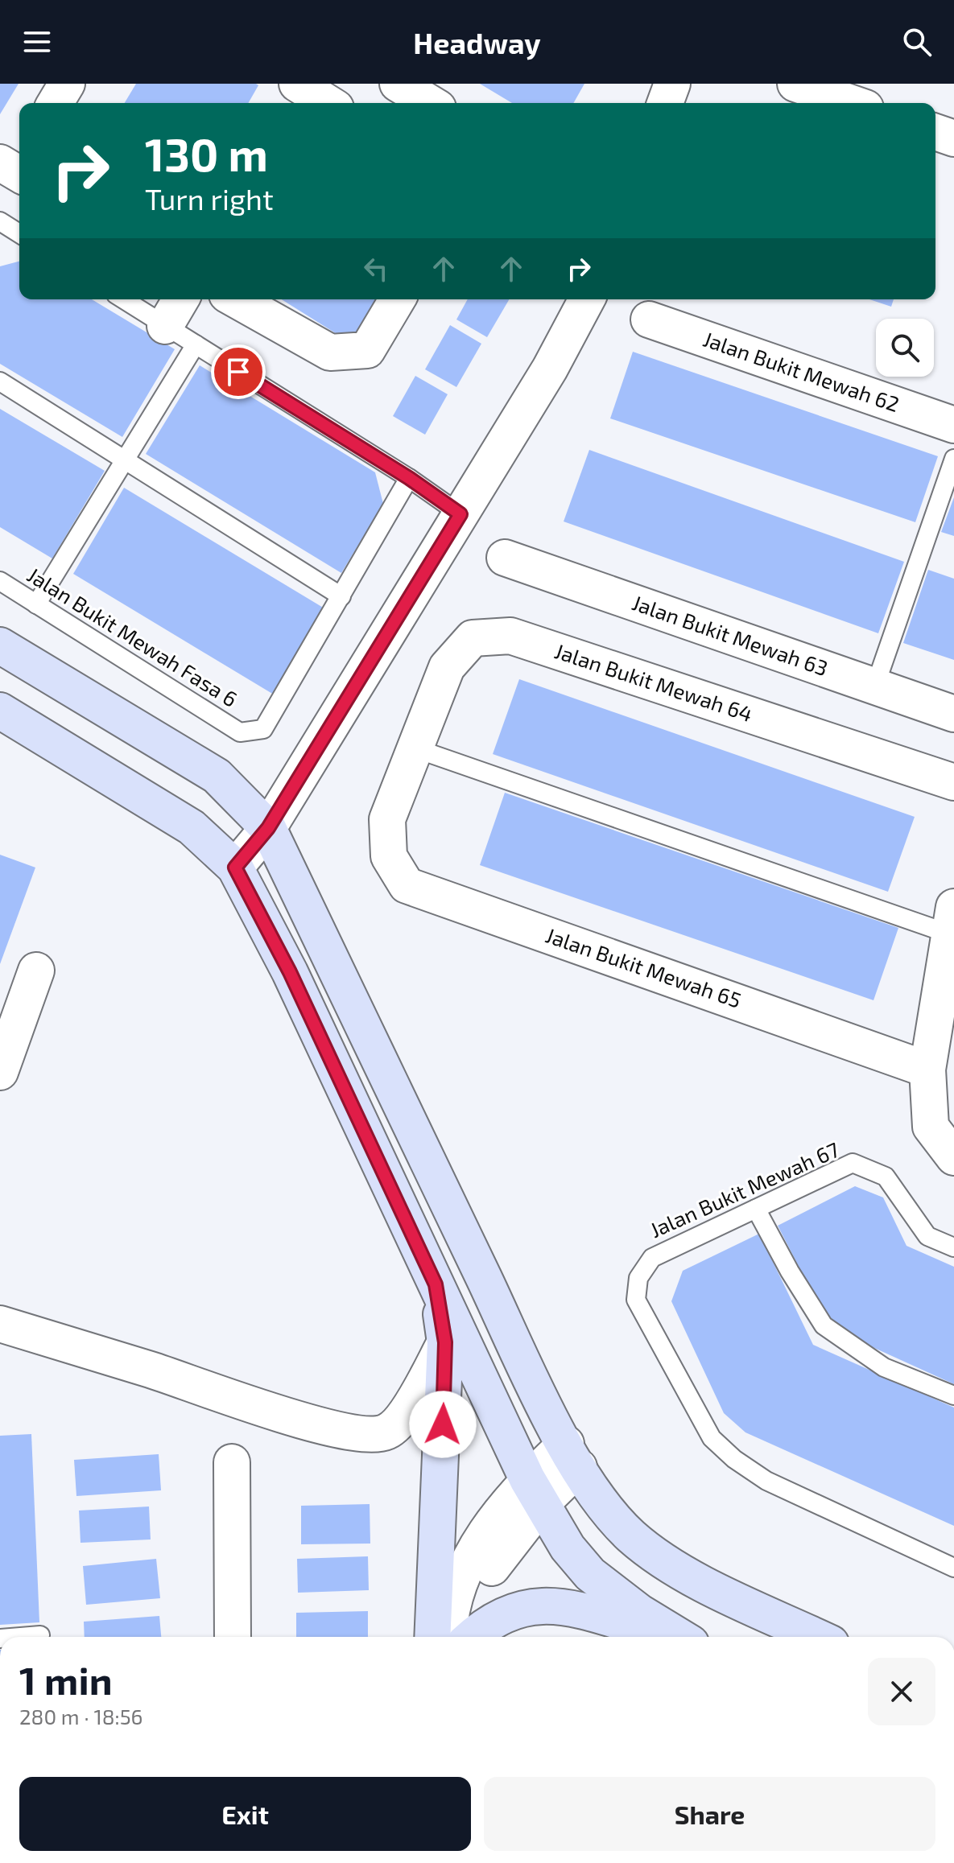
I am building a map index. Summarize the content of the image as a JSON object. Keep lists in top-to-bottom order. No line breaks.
{"streets":{"street":["Jalan Bukit Mewah 62","Jalan Bukit Mewah 63","Jalan Bukit Mewah 64","Jalan Bukit Mewah 65"],"lane":["Jalan Bukit Mewah Fasa 6","Jalan Bukit Mewah 67"]},"crossings":[["Jalan Bukit Mewah 64","Jalan Bukit Mewah 65"]],"page":{"header":"Headway","turn":["130 m","Turn right"],"heading":["1 min","280 m · 18:56"],"buttons":["Exit","Share"]}}
